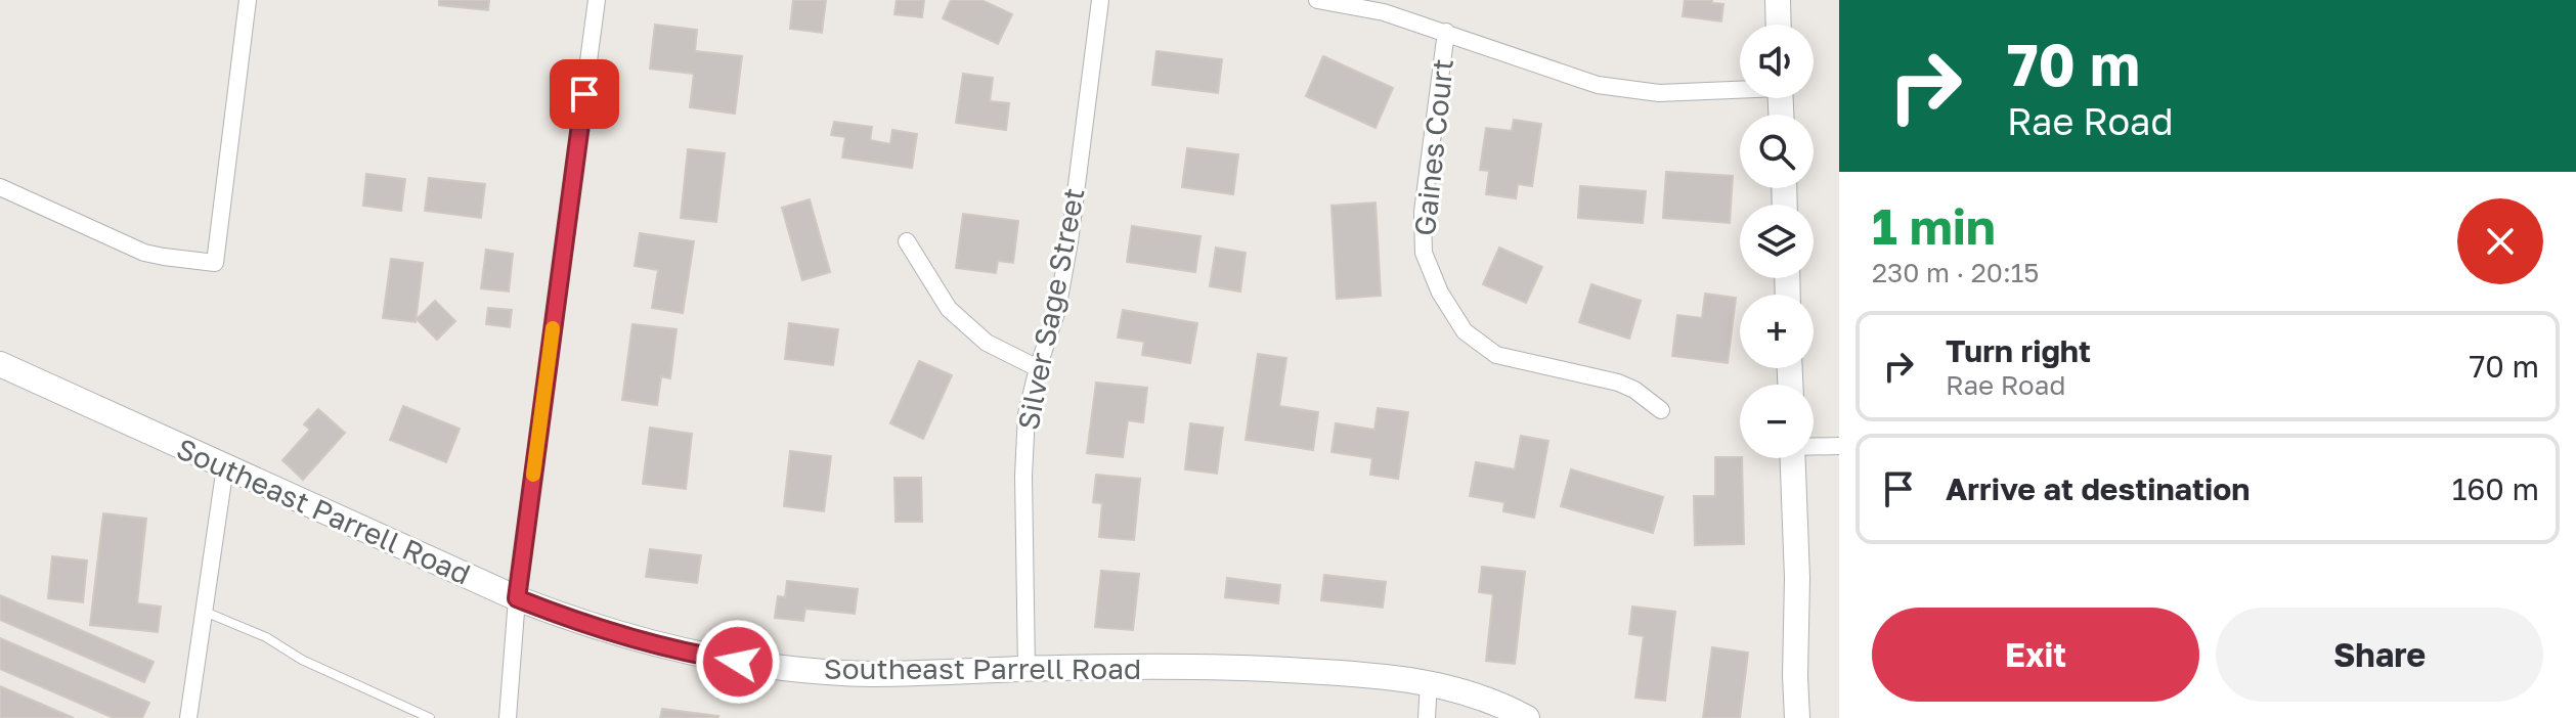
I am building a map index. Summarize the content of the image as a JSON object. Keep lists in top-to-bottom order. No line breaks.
{"streets":{"street":["Gaines Court","Silver Sage Street","Southeast Parrell Road"]},"crossings":[["Silver Sage Street","Southeast Parrell Road"]],"page":{"turn":["70 m","Rae Road"],"map_buttons":["+","−"],"heading":["1 min","230 m · 20:15"],"list":[{"name":"Turn right","note":"Rae Road","value":"70 m"},{"name":"Arrive at destination","value":"160 m"}],"buttons":["Exit","Share"]}}
